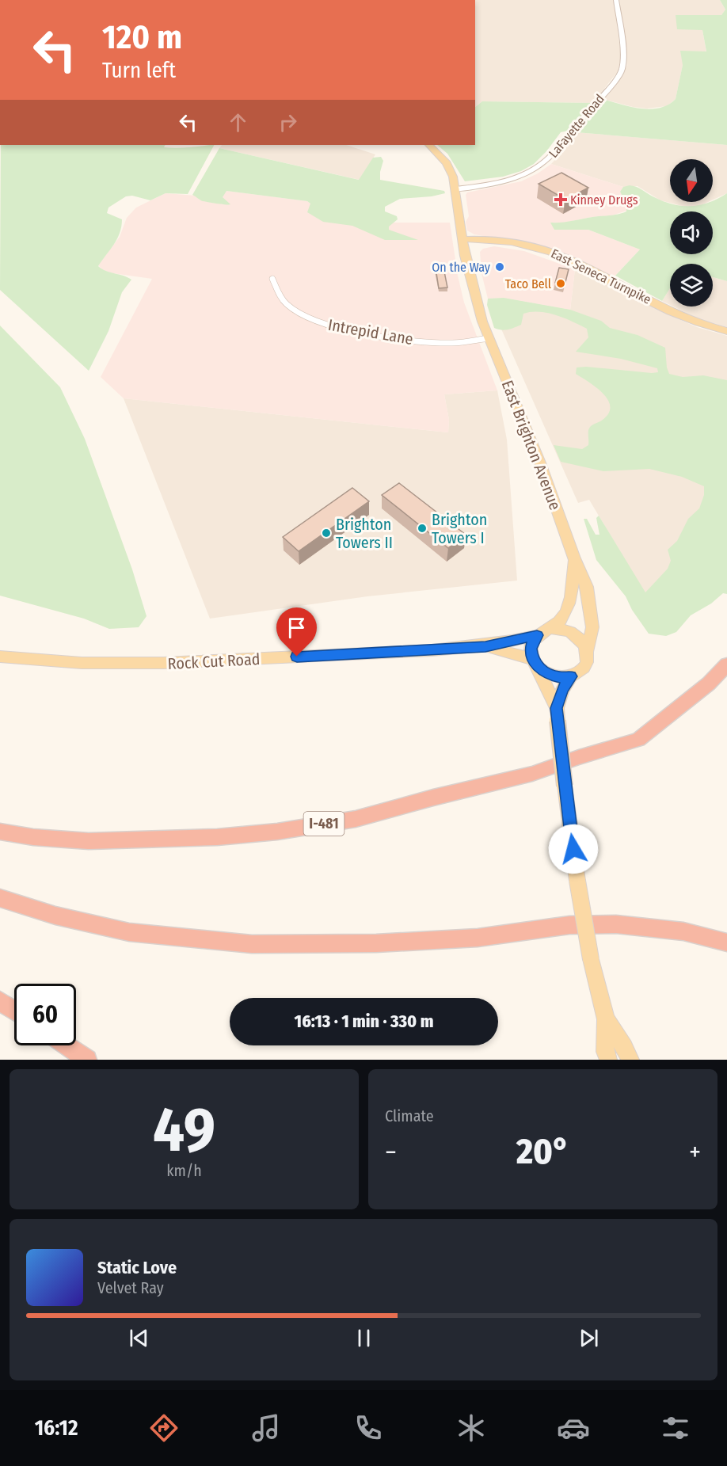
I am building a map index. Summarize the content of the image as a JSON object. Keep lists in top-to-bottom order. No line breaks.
{"streets":{"highway":["I-481"],"main road":["East Seneca Turnpike","East Brighton Avenue","Rock Cut Road"],"street":["LaFayette Road","Intrepid Lane"]},"crossings":[["East Seneca Turnpike","East Brighton Avenue"],["Intrepid Lane","East Brighton Avenue"],["East Brighton Avenue","Rock Cut Road"]],"places":{"health":["Kinney Drugs"],"other":["On the Way","Taco Bell","Brighton Towers I","Brighton Towers II"]},"north":"bottom","page":{"turn":["120 m","Turn left"],"limit":"60","trip":"16:13 · 1 min · 330 m","tile":[["49","km/h"],"Climate"],"heat":["−","20°","+"],"song":["Static Love","Velvet Ray"],"tabs":"16:12"}}
